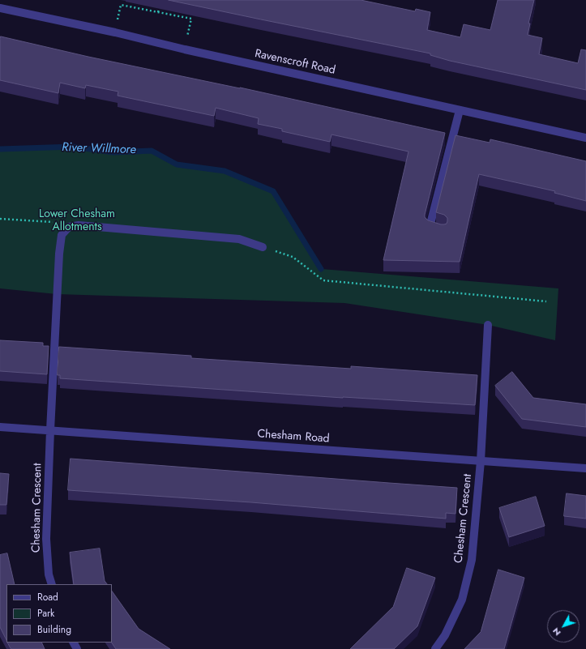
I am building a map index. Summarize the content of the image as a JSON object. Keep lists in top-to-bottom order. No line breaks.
{"streets":{"street":["Ravenscroft Road","Chesham Road","Chesham Crescent"]},"crossings":[["Chesham Road","Chesham Crescent"]],"water":["River Willmore"],"parks":["Lower Chesham Allotments"],"legend":["Road","Park","Building"],"north":"bottom left"}
